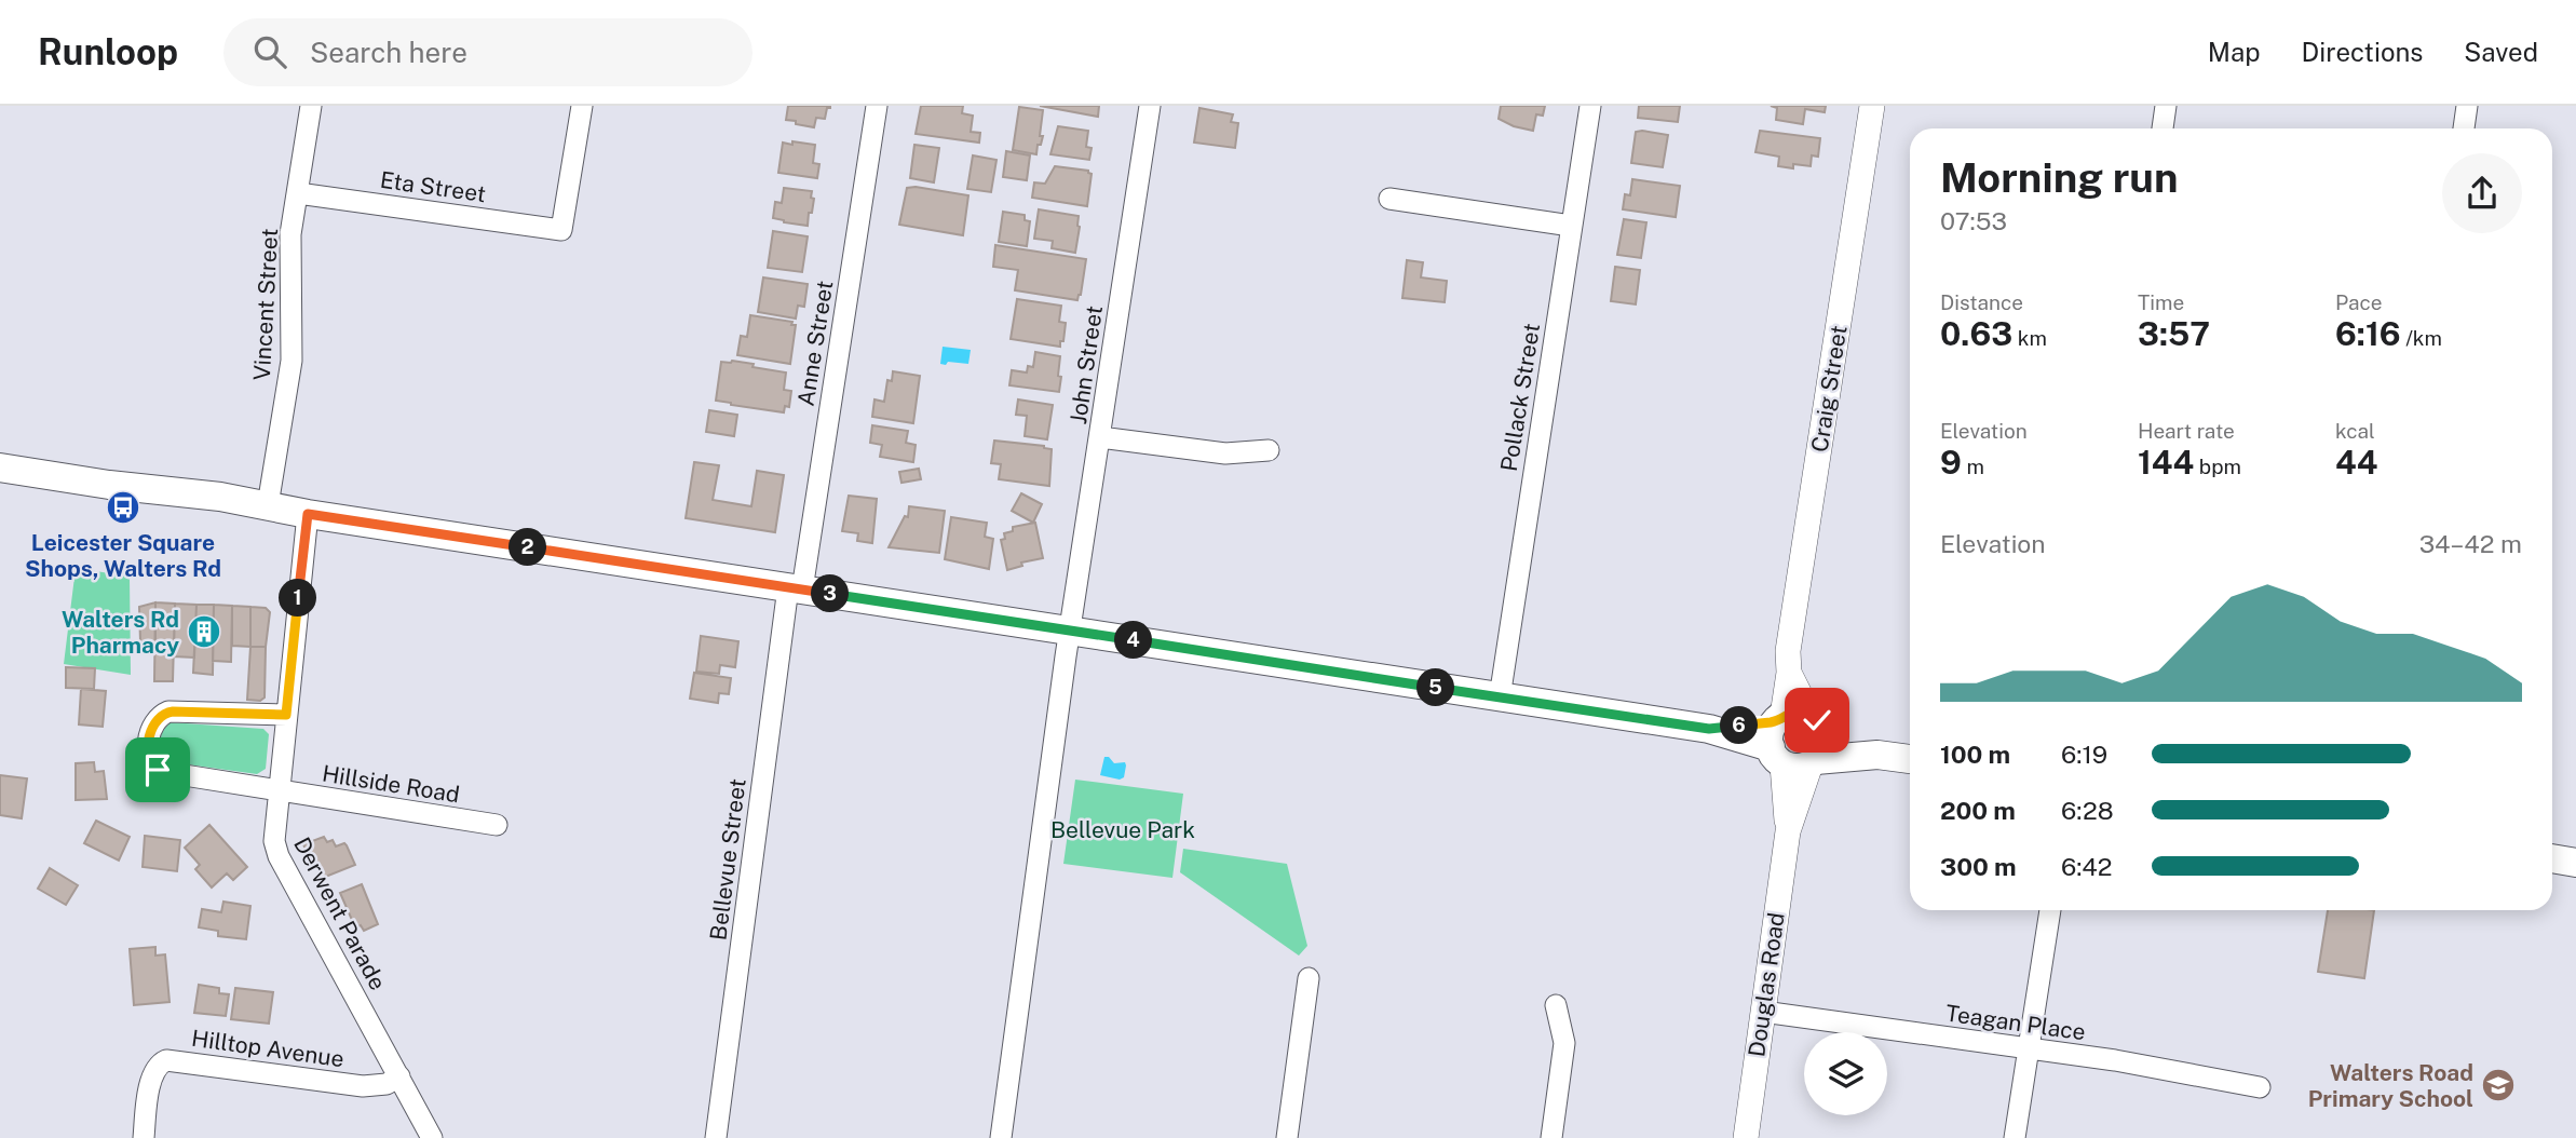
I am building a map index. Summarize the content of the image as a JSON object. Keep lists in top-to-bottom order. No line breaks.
{"streets":{"street":["Eta Street","Vincent Street","Anne Street","John Street","Craig Street","Pollack Street","Hillside Road","Bellevue Street","Derwent Parade","Douglas Road","Teagan Place","Hilltop Avenue"]},"crossings":[["Eta Street","Vincent Street"],["Anne Street","Bellevue Street"],["Craig Street","Douglas Road"],["Hillside Road","Derwent Parade"],["Derwent Parade","Hilltop Avenue"],["Douglas Road","Teagan Place"]],"parks":["Bellevue Park"],"places":{"bus stop":["Leicester Square Shops, Walters Rd"],"building":["Walters Rd Pharmacy"],"school or university":["Walters Road Primary School"]},"page":{"header":"Runloop","search":"Search here","nav":["Map","Directions","Saved"],"heading":["Morning run","07:53"],"stats":[["Distance","0.63 km"],["Time","3:57"],["Pace","6:16 /km"],["Elevation","9 m"],["Heart rate","144 bpm"],["kcal","44"]],"chart":["Elevation","34–42 m"],"pins":["2","3","1","4","5","6"],"list":[{"name":"100 m","note":"6:19"},{"name":"200 m","note":"6:28"},{"name":"300 m","note":"6:42"}]}}
